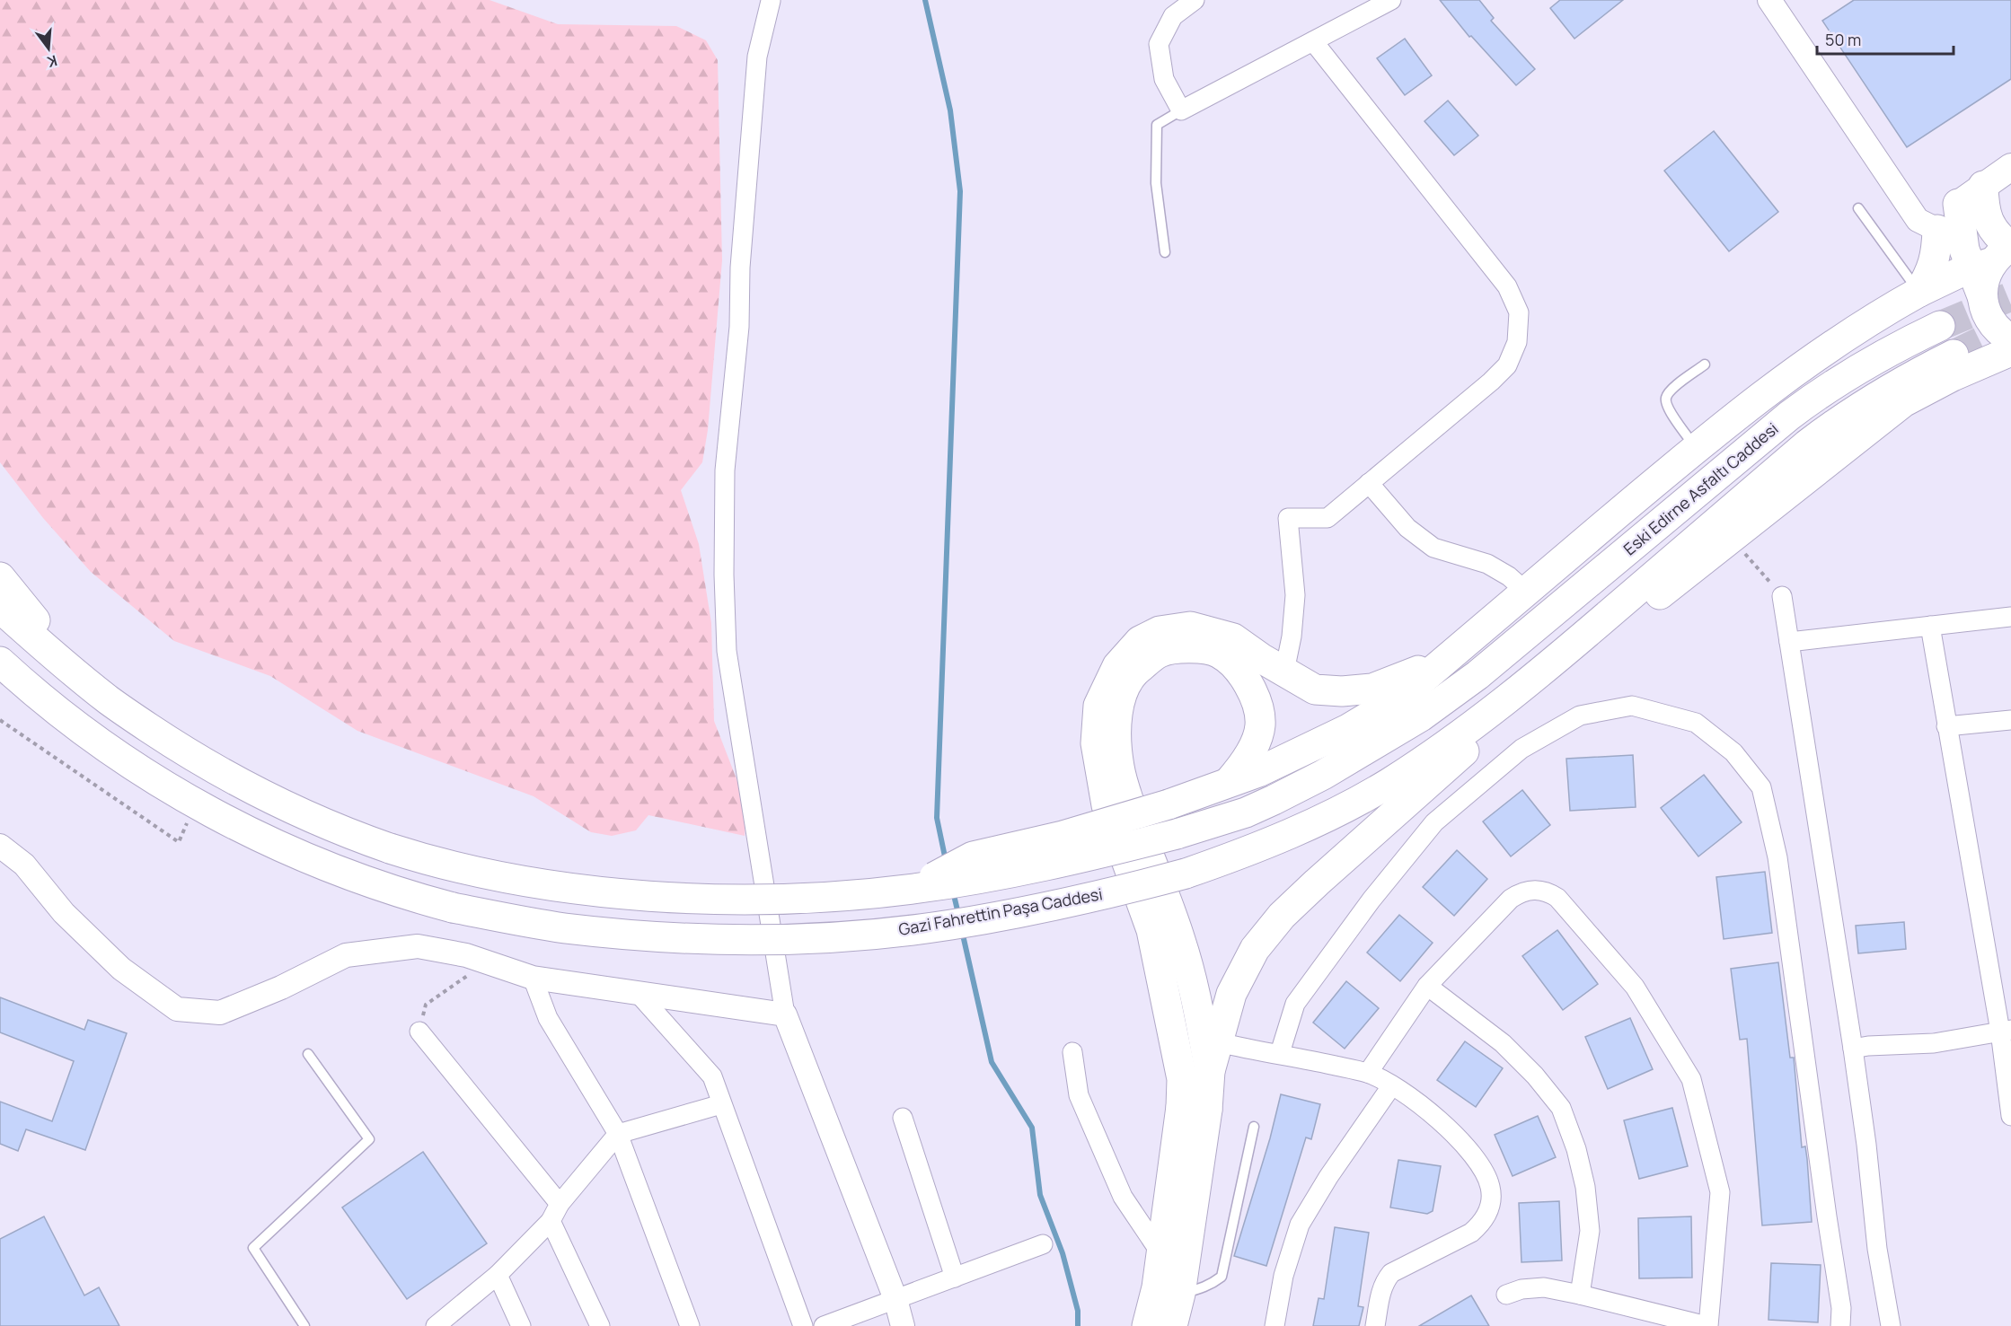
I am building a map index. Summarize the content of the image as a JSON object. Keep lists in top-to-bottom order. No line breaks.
{"streets":{"main road":["Eski Edirne Asfaltı Caddesi","Gazi Fahrettin Paşa Caddesi"]},"crossings":[["Eski Edirne Asfaltı Caddesi","Gazi Fahrettin Paşa Caddesi"]],"scale_bar":"50 m","north":"bottom"}
